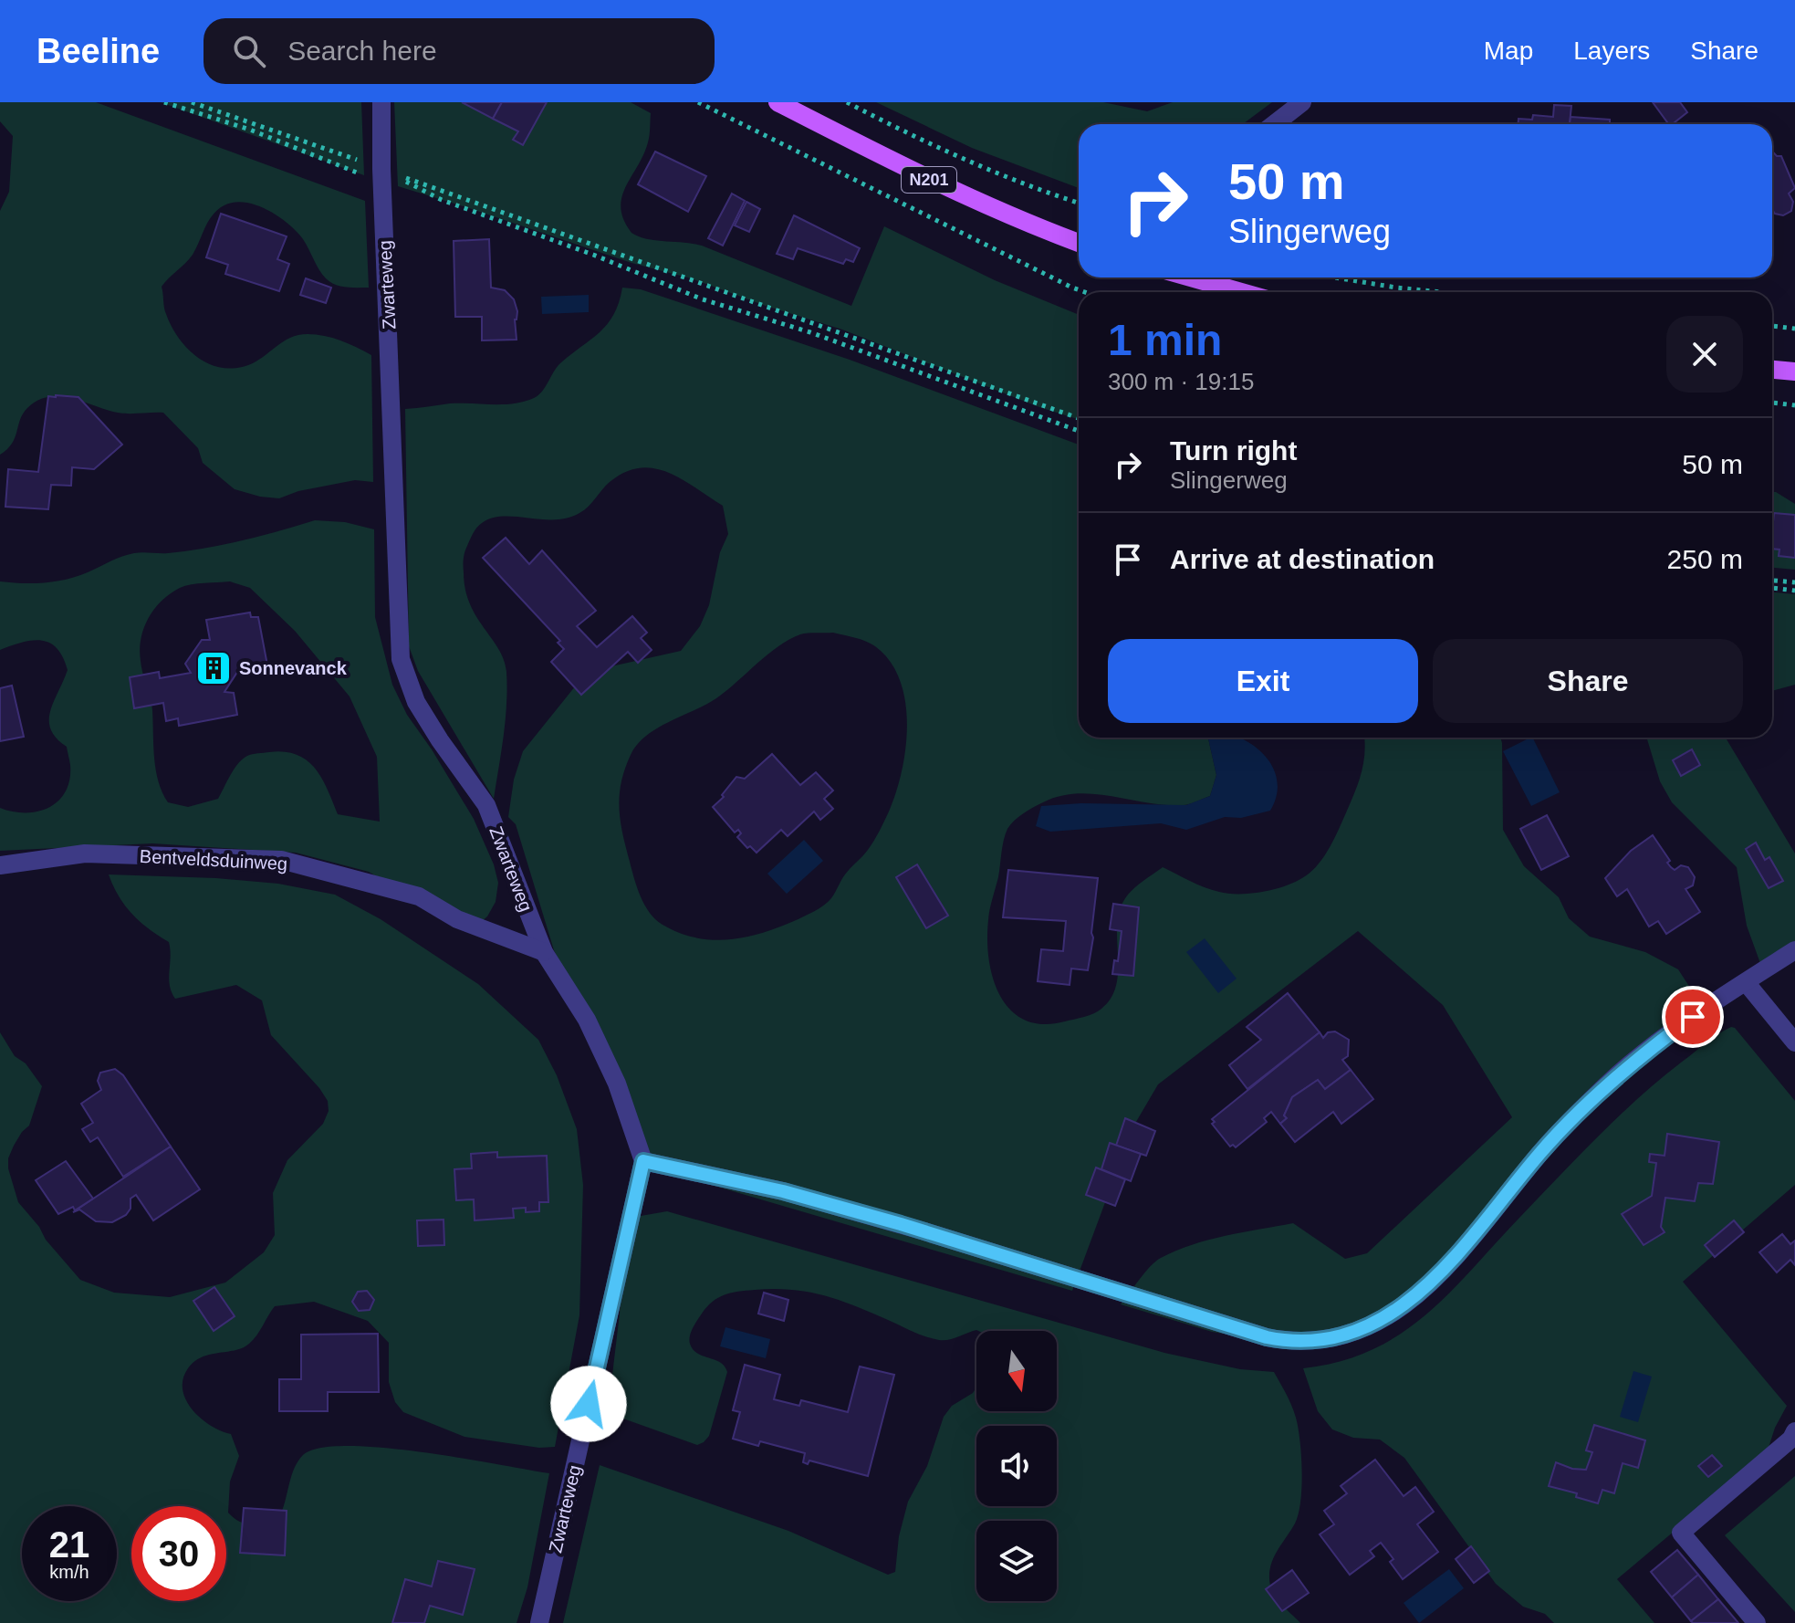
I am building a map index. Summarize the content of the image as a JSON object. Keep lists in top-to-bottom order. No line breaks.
{"streets":{"main road":["N201"],"street":["Zwarteweg","Bentveldsduinweg"]},"crossings":[["Zwarteweg","Bentveldsduinweg"]],"places":{"building":["Sonnevanck"]},"north":"bottom","page":{"header":"Beeline","search":"Search here","nav":["Map","Layers","Share"],"turn":["50 m","Slingerweg"],"heading":["1 min","300 m · 19:15"],"list":[{"name":"Turn right","note":"Slingerweg","value":"50 m"},{"name":"Arrive at destination","value":"250 m"}],"buttons":["Exit","Share"],"speed":"21 km/h","limit":"30"}}
